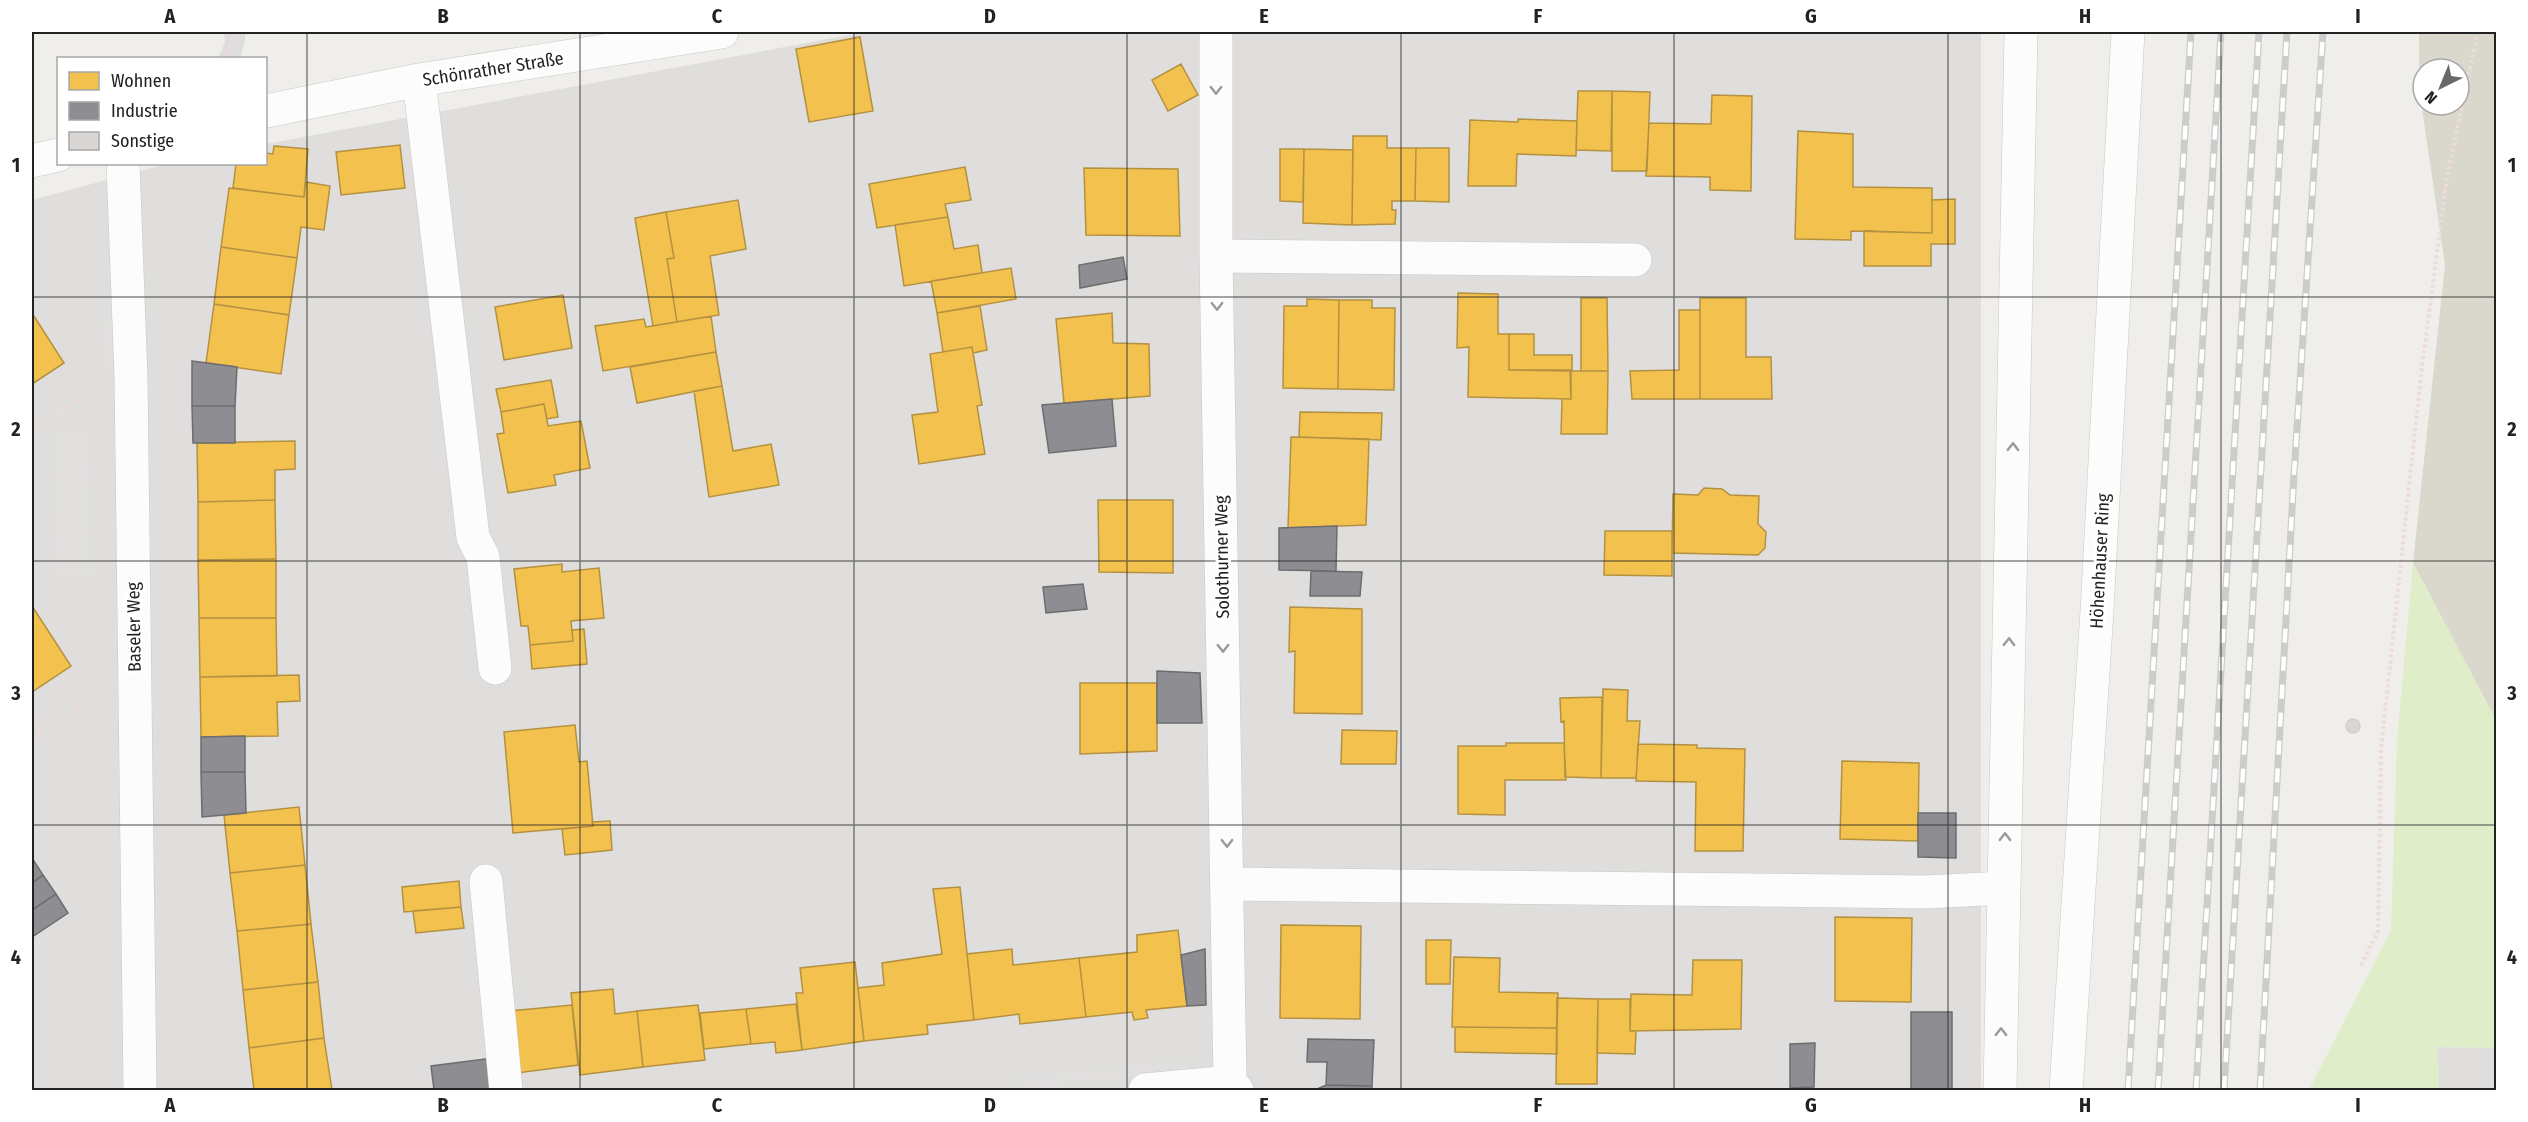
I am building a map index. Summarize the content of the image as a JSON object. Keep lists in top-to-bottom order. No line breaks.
{"streets":{"street":["Schönrather Straße","Solothurner Weg","Höhenhauser Ring","Baseler Weg"]},"one_way":["Solothurner Weg"],"legend":["Wohnen","Industrie","Sonstige"],"north":"bottom left","grid":{"columns":["A","B","C","D","E","F","G","H","I"],"rows":["1","2","3","4"]}}
